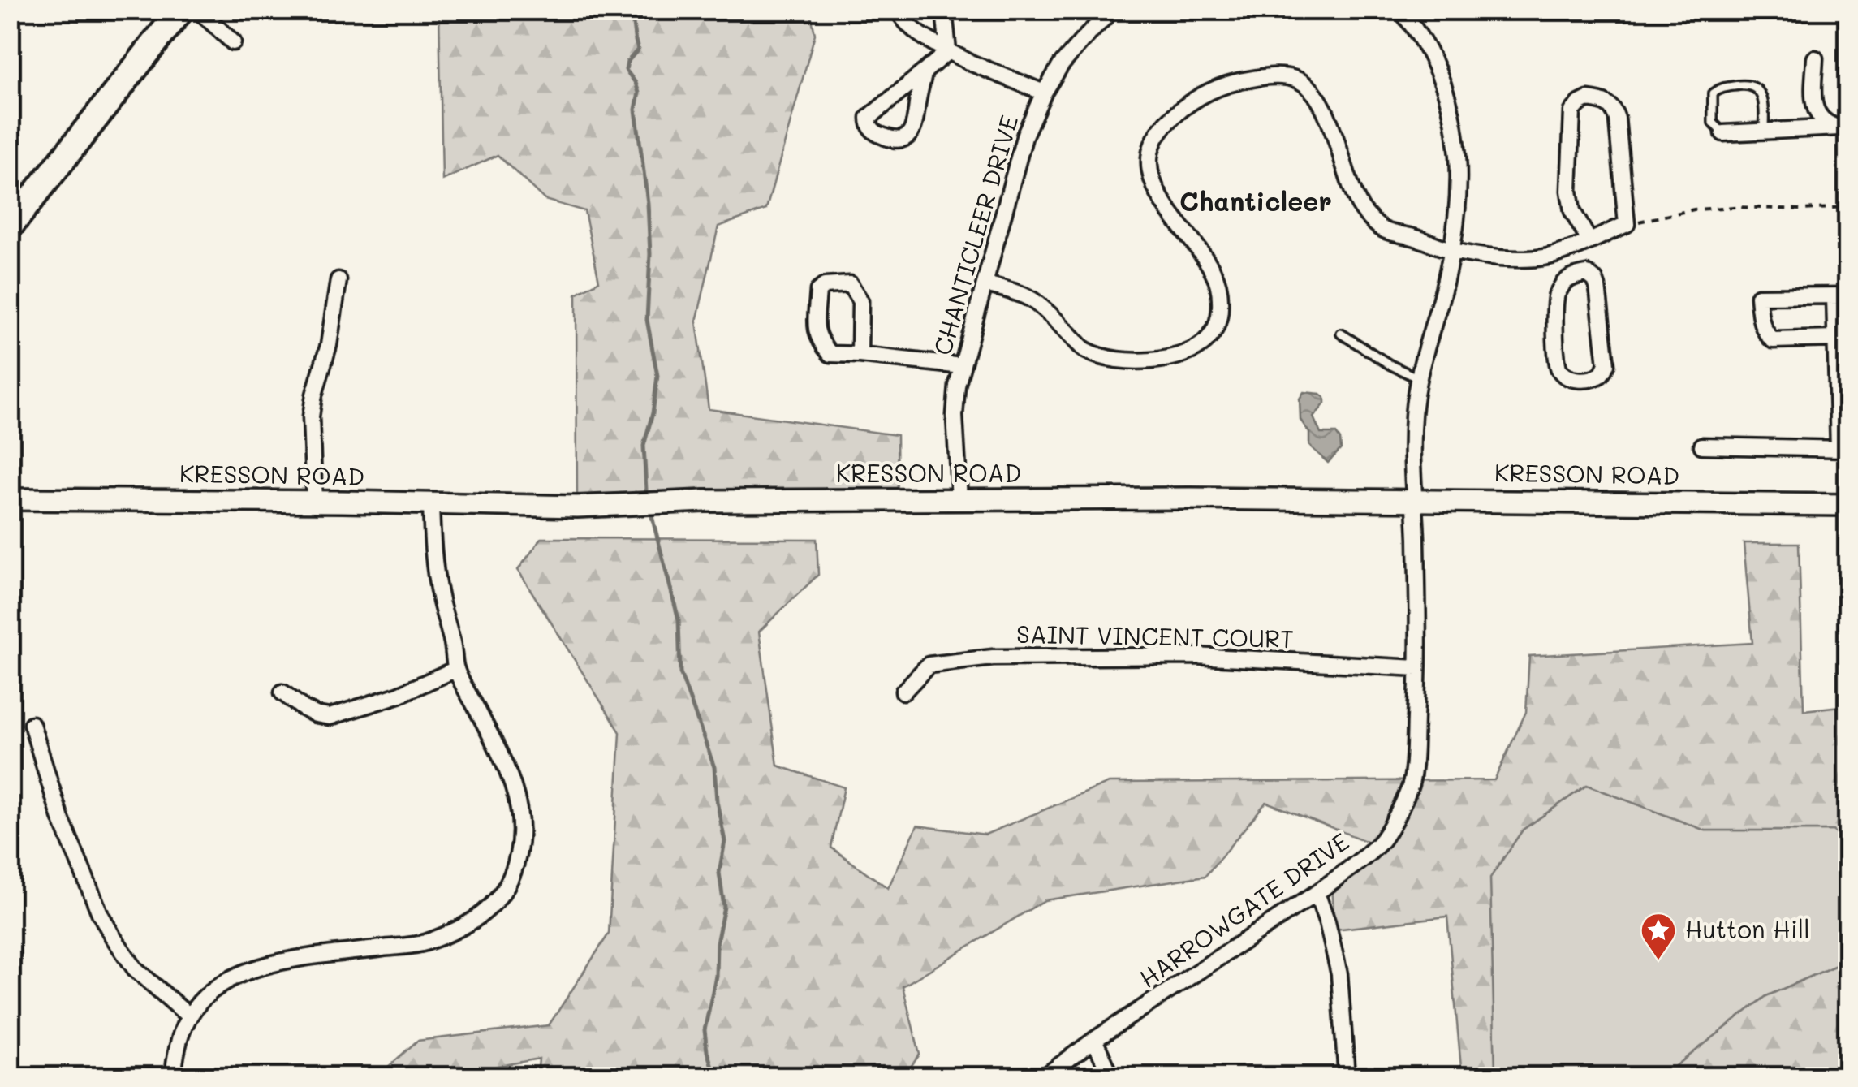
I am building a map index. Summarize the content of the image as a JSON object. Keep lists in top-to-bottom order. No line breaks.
{"streets":{"street":["CHANTICLEER DRIVE","KRESSON ROAD","SAINT VINCENT COURT","HARROWGATE DRIVE"]},"crossings":[["CHANTICLEER DRIVE","KRESSON ROAD"],["KRESSON ROAD","HARROWGATE DRIVE"],["SAINT VINCENT COURT","HARROWGATE DRIVE"]],"districts":["Chanticleer"],"places":{"place":["Hutton Hill"]}}
